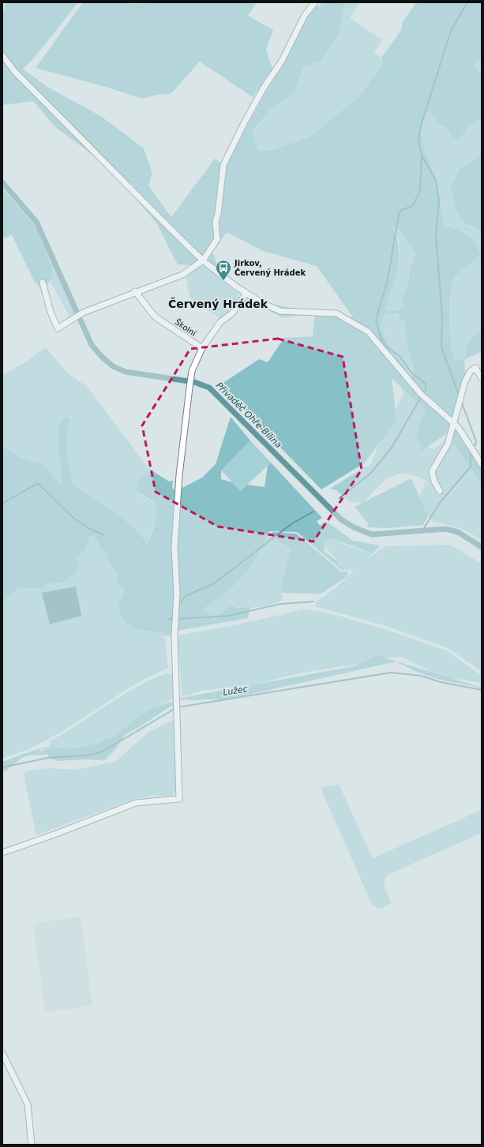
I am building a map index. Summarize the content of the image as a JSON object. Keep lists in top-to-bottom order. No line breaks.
{"streets":{"street":["Školní"]},"districts":["Červený Hrádek"],"water":["Přivaděč Ohře-Bílina","Lužec"],"places":{"bus stop":["Jirkov, Červený Hrádek"]}}
